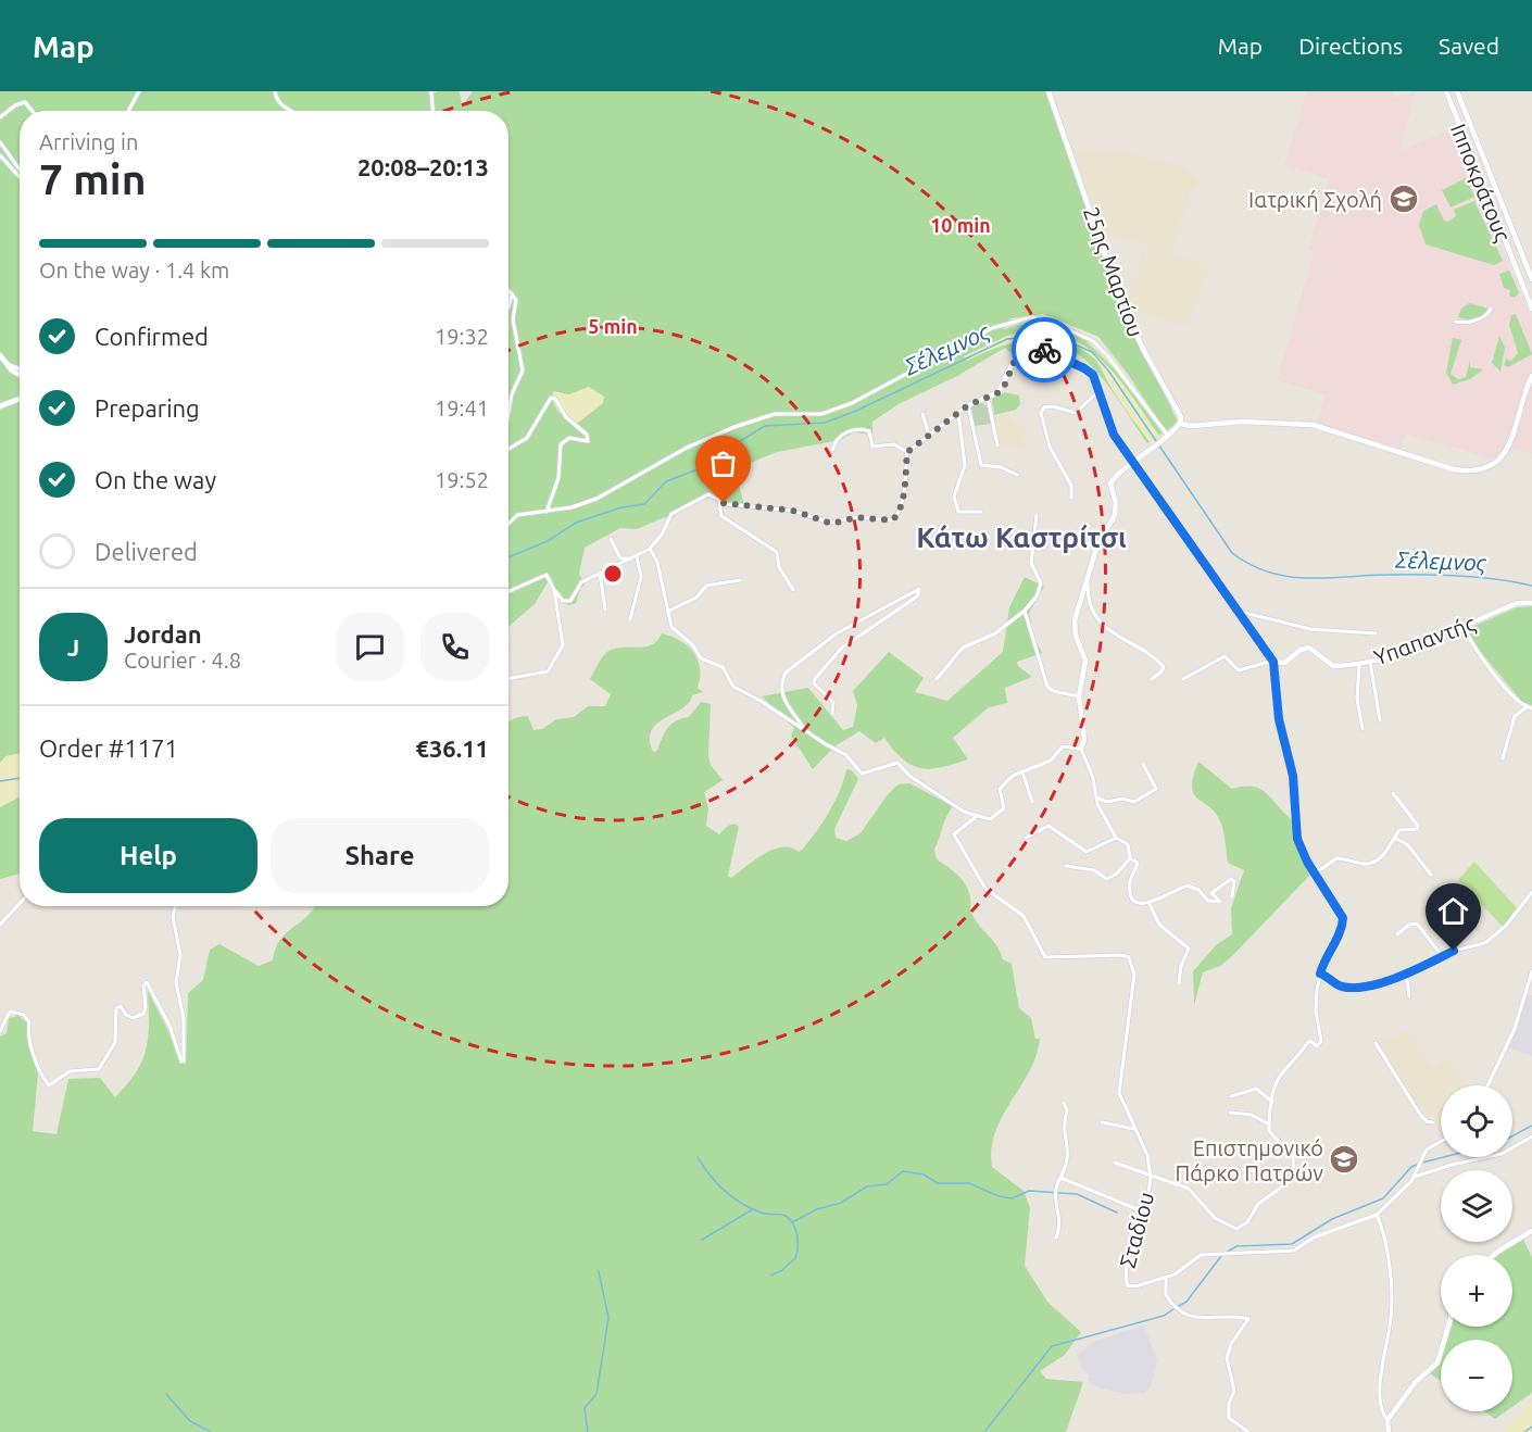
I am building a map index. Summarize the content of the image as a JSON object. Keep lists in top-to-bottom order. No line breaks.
{"streets":{"street":["Ιπποκράτους","25ης Μαρτίου","Υπαπαντής","Σταδίου"]},"districts":["Κάτω Καστρίτσι"],"water":["Σέλεμνος"],"places":{"school or university":["Ιατρική Σχολή","Επιστημονικό Πάρκο Πατρών"]},"page":{"header":"Map","nav":["Map","Directions","Saved"],"heading":["7 min","Arriving in","20:08–20:13"],"panel":["Jordan","Courier · 4.8","Order #1171","€36.11"],"bar":"On the way · 1.4 km","list":[["Confirmed","19:32"],["Preparing","19:41"],["On the way","19:52"],"Delivered"],"round":"J","buttons":["Help","Share"],"map_buttons":["+","−"]},"rings":["10 min","5 min"]}
